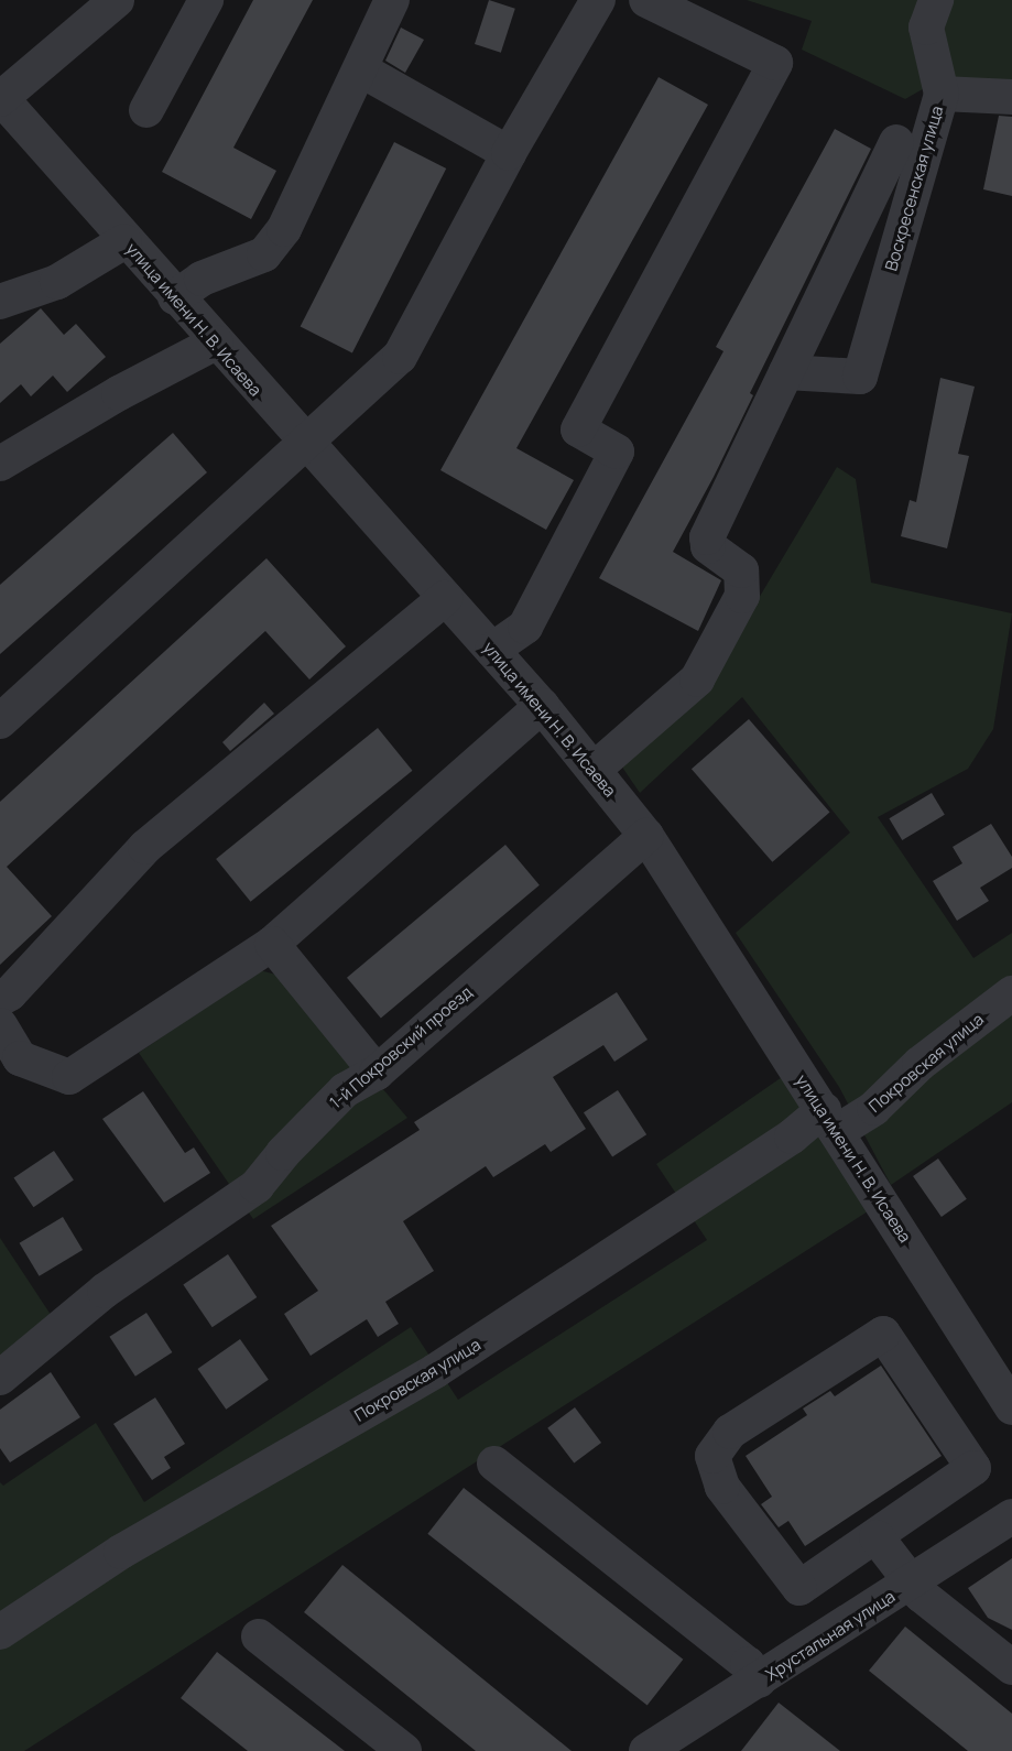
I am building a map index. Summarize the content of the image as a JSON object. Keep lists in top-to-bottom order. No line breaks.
{"streets":{"street":["Воскресенская улица","улица имени Н. В. Исаева","1-й Покровский проезд","Покровская улица","Хрустальная улица"]},"crossings":[["улица имени Н. В. Исаева","1-й Покровский проезд"],["улица имени Н. В. Исаева","Покровская улица"]]}
